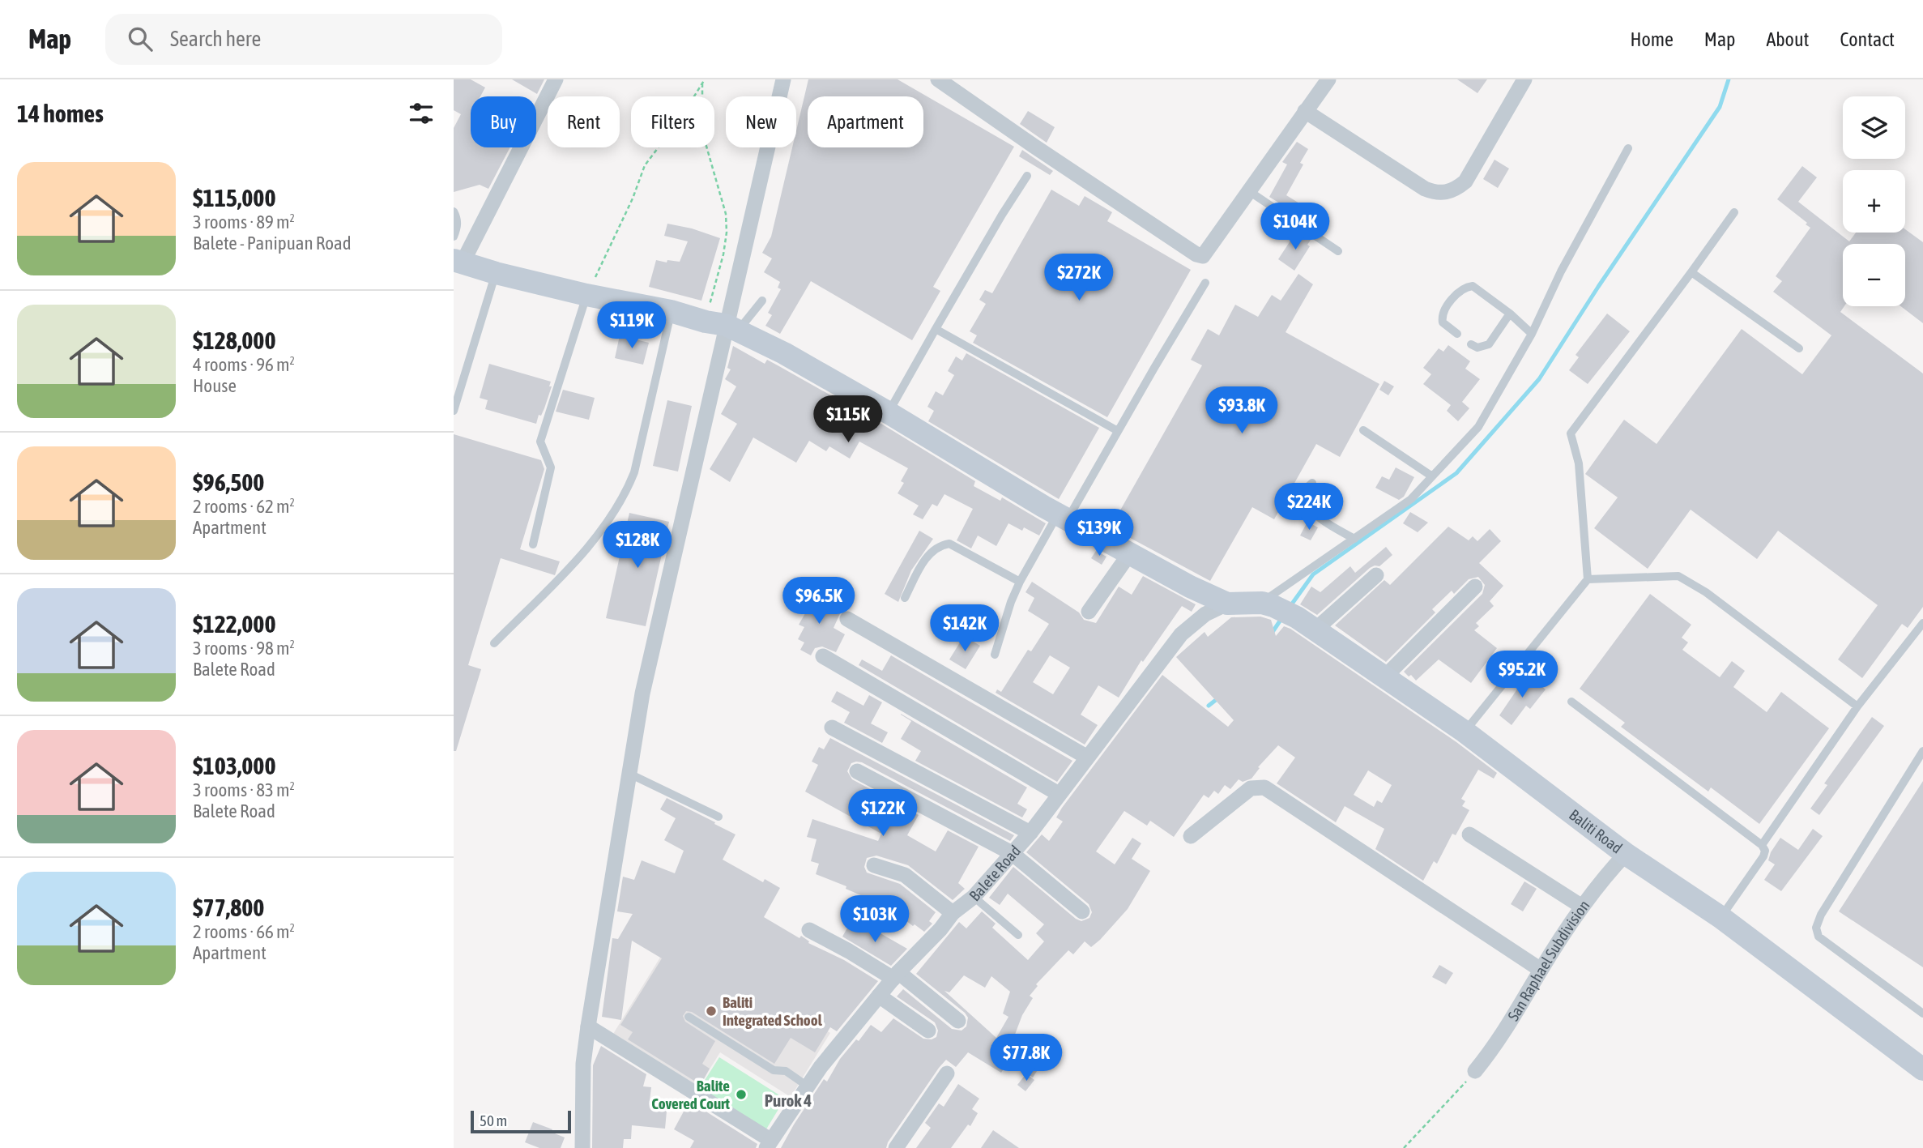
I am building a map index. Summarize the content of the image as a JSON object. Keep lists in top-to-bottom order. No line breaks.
{"streets":{"main road":["Baliti Road"],"street":["Balete Road","San Raphael Subdivision"]},"crossings":[["Baliti Road","San Raphael Subdivision"]],"districts":["Purok 4"],"places":["Baliti Integrated School","Balite Covered Court"],"scale_bar":"50 m","page":{"header":"Map","search":"Search here","nav":["Home","Map","About","Contact"],"heading":"14 homes","map_buttons":["+","−"],"chip":["Buy","Rent","Filters","New","Apartment"],"list":[{"name":"$115,000","note":"3 rooms · 89 m² · Balete - Panipuan Road"},{"name":"$128,000","note":"4 rooms · 96 m² · House"},{"name":"$96,500","note":"2 rooms · 62 m² · Apartment"},{"name":"$122,000","note":"3 rooms · 98 m² · Balete Road"},{"name":"$103,000","note":"3 rooms · 83 m² · Balete Road"},{"name":"$77,800","note":"2 rooms · 66 m² · Apartment"}],"price":["$104K","$272K","$119K","$93.8K","$115K","$224K","$139K","$128K","$96.5K","$142K","$95.2K","$122K","$103K","$77.8K"],"scale":"50 m"}}
